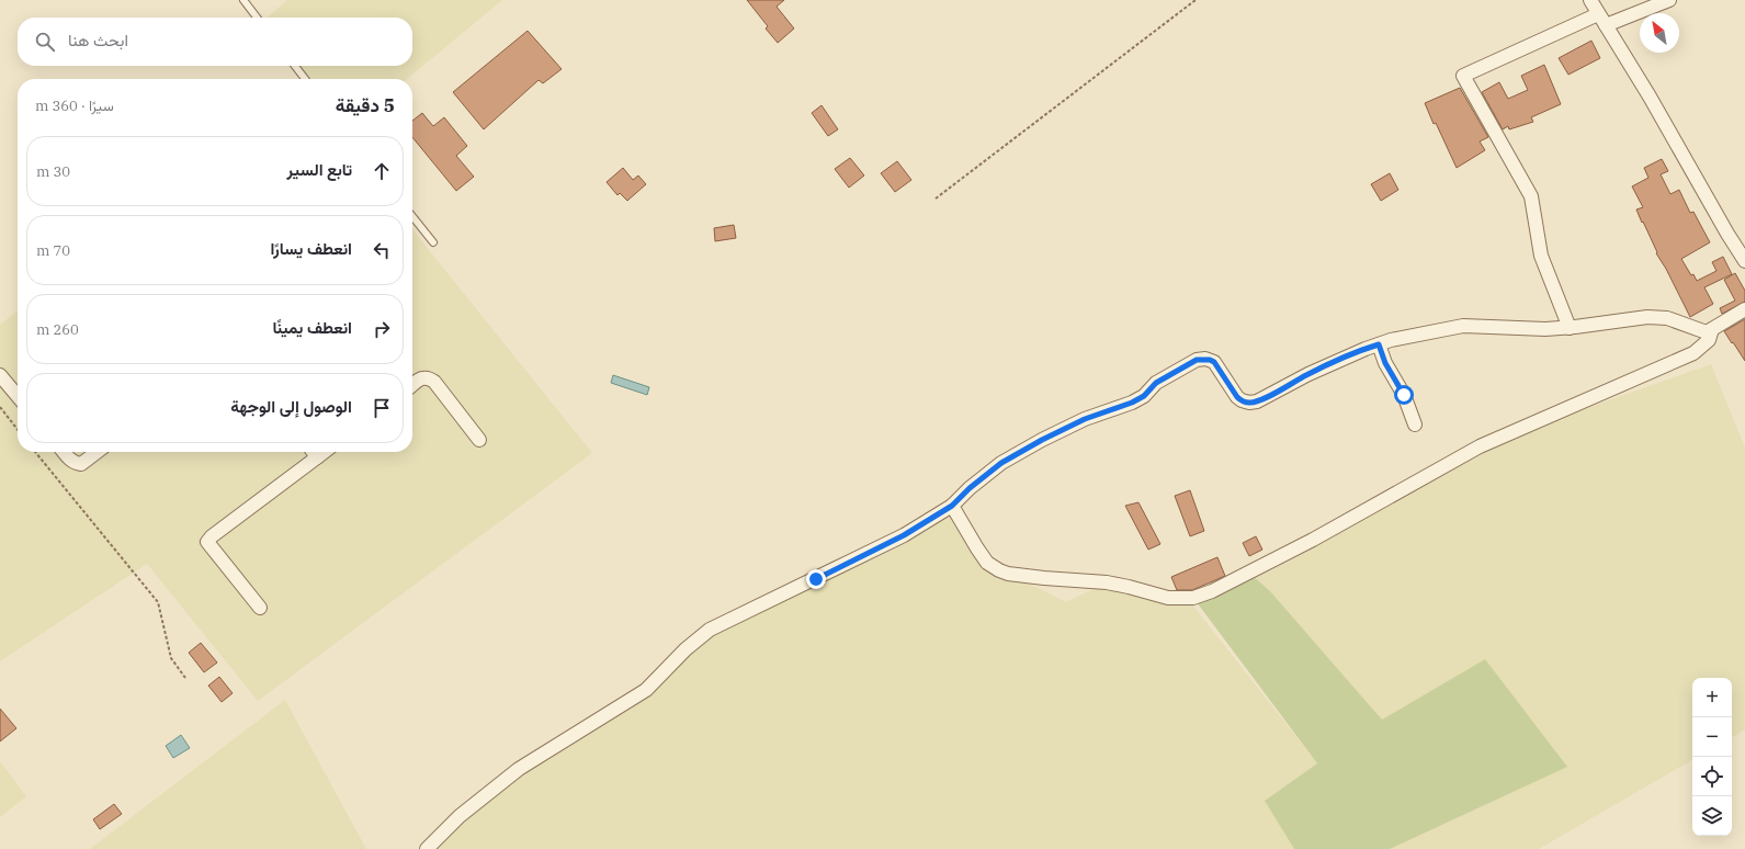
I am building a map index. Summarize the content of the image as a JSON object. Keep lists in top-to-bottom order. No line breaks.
{"north":"top left","page":{"search":"ابحث هنا","heading":["5 دقيقة","سيرًا · 360 m"],"list":[["تابع السير","30 m"],["انعطف يسارًا","70 m"],["انعطف يمينًا","260 m"],"الوصول إلى الوجهة"],"map_buttons":["+","−"]}}
